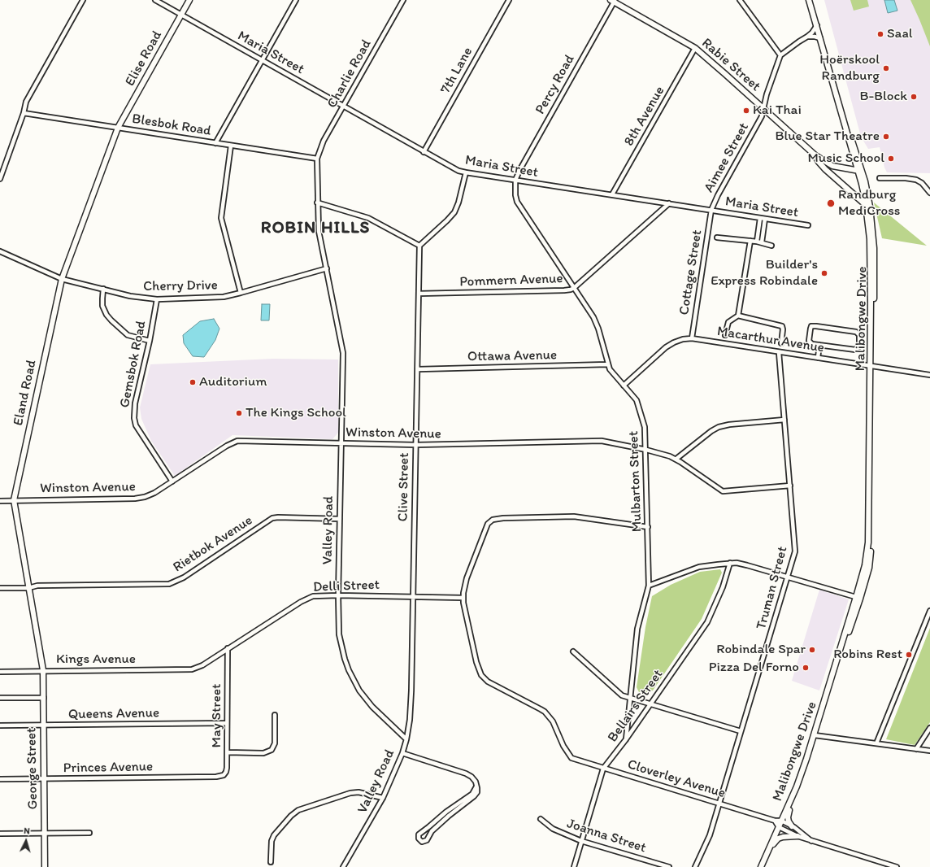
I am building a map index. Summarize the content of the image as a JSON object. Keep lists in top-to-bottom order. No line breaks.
{"streets":{"main road":["Elise Road","Rabie Street","Malibongwe Drive","Eland Road","George Street"],"street":["Maria Street","7th Lane","Charlie Road","Percy Road","8th Avenue","Blesbok Road","Aimee Street","Cottage Street","Pommern Avenue","Cherry Drive","Macarthur Avenue","Ottawa Avenue","Gemsbok Road","Winston Avenue","Mulbarton Street","Clive Street","Valley Road","Rietbok Avenue","Delli Street","Truman Street","Kings Avenue","Bellairs Street","Queens Avenue","May Street","Princes Avenue","Cloverley Avenue","Joanna Street"]},"crossings":[["Maria Street","Elise Road"],["Maria Street","7th Lane"],["Maria Street","Charlie Road"],["Maria Street","Percy Road"],["Maria Street","8th Avenue"],["Maria Street","Aimee Street"],["Maria Street","Cottage Street"],["Maria Street","Pommern Avenue"],["Maria Street","Mulbarton Street"],["Elise Road","Blesbok Road"],["Elise Road","Eland Road"],["Rabie Street","Percy Road"],["Rabie Street","8th Avenue"],["Rabie Street","Aimee Street"],["Rabie Street","Malibongwe Drive"],["Charlie Road","Blesbok Road"],["Charlie Road","Valley Road"],["Percy Road","Mulbarton Street"],["Blesbok Road","Eland Road"],["Blesbok Road","Valley Road"],["Aimee Street","Cottage Street"],["Cottage Street","Macarthur Avenue"],["Pommern Avenue","Mulbarton Street"],["Pommern Avenue","Clive Street"],["Cherry Drive","Gemsbok Road"],["Cherry Drive","Eland Road"],["Cherry Drive","Valley Road"],["Malibongwe Drive","Macarthur Avenue"],["Malibongwe Drive","Cloverley Avenue"],["Macarthur Avenue","Mulbarton Street"],["Macarthur Avenue","Truman Street"],["Ottawa Avenue","Mulbarton Street"],["Ottawa Avenue","Clive Street"],["Gemsbok Road","Winston Avenue"],["Eland Road","Winston Avenue"],["Eland Road","Rietbok Avenue"],["Eland Road","Kings Avenue"],["Eland Road","George Street"],["Winston Avenue","Mulbarton Street"],["Winston Avenue","Clive Street"],["Winston Avenue","Valley Road"],["Winston Avenue","Truman Street"],["Mulbarton Street","Bellairs Street"],["Clive Street","Valley Road"],["Clive Street","Delli Street"],["Valley Road","Rietbok Avenue"],["Valley Road","Delli Street"],["Delli Street","Kings Avenue"],["Delli Street","May Street"],["Delli Street","Cloverley Avenue"],["Truman Street","Cloverley Avenue"],["Kings Avenue","George Street"],["Bellairs Street","Cloverley Avenue"],["Bellairs Street","Joanna Street"],["Queens Avenue","May Street"],["Queens Avenue","George Street"],["May Street","Princes Avenue"],["Princes Avenue","George Street"]],"districts":["ROBIN HILLS"],"places":["Saal","Hoërskool Randburg","B-Block","Kai Thai","Blue Star Theatre","Music School","Randburg MediCross","Builder's Express Robindale","Auditorium","The Kings School","Robindale Spar","Robins Rest","Pizza Del Forno"],"north":"top"}
